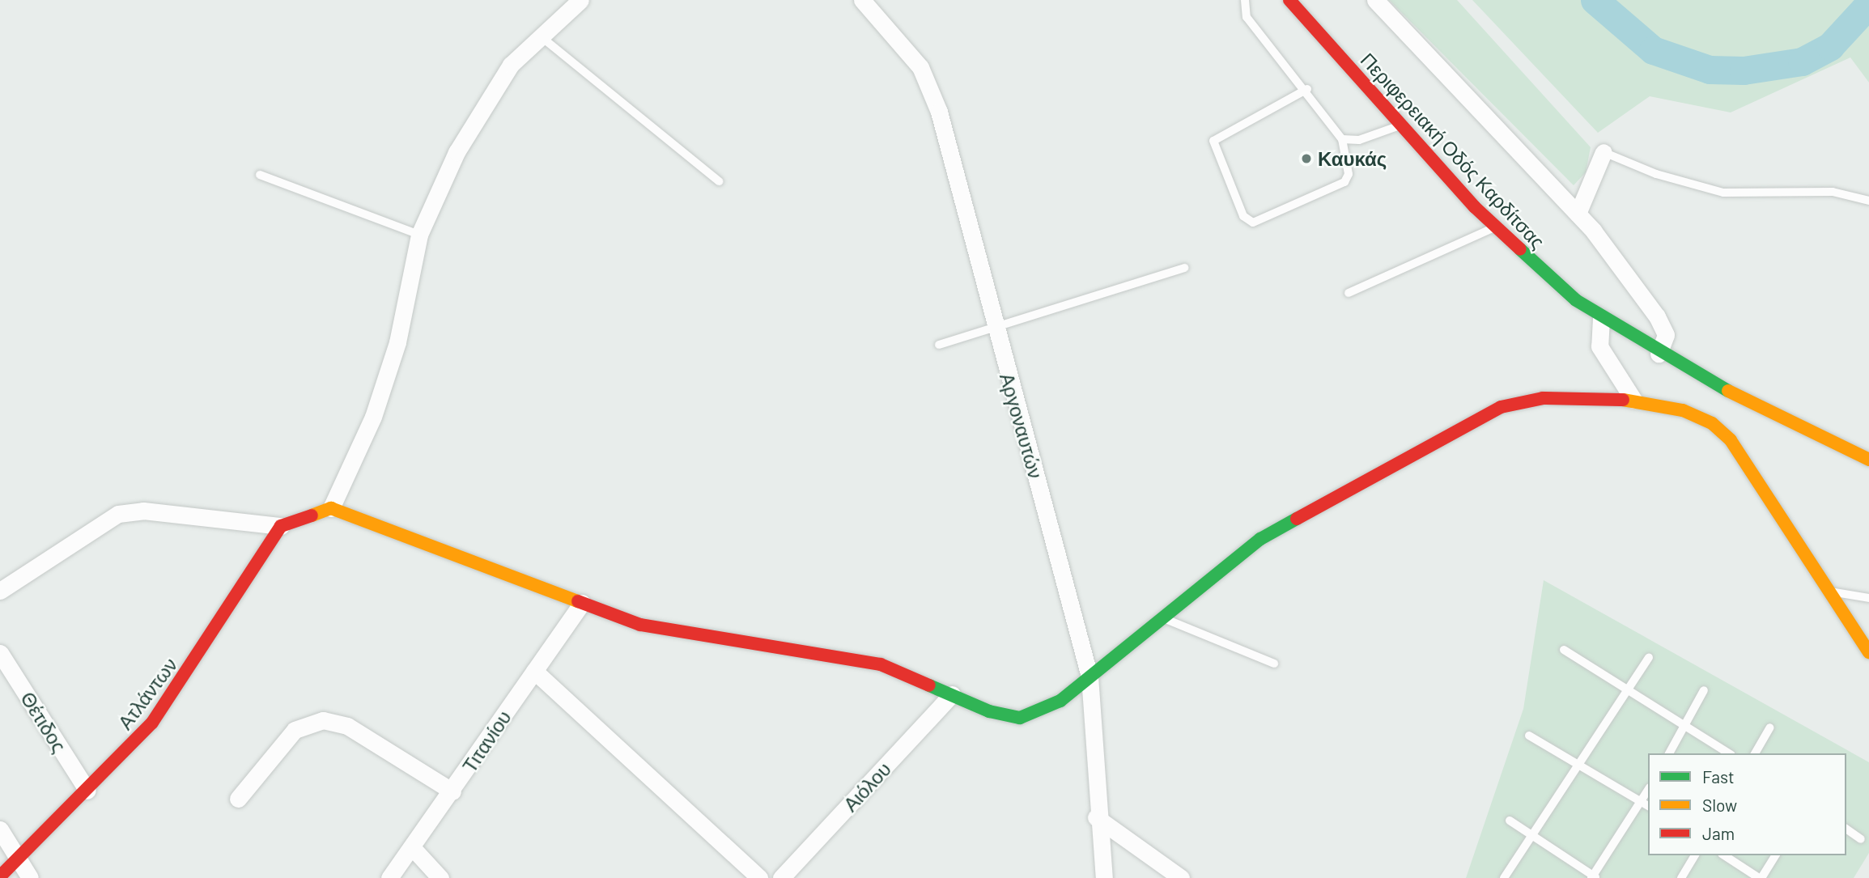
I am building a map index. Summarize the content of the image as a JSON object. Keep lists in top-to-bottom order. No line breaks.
{"streets":{"street":["Περιφερειακή Οδός Καρδίτσας","Αργοναυτών","Ατλάντων","Θέτιδος","Τιτανίου","Αιόλου"]},"crossings":[["Ατλάντων","Θέτιδος"]],"places":["Καυκάς"],"legend":["Fast","Slow","Jam"]}
